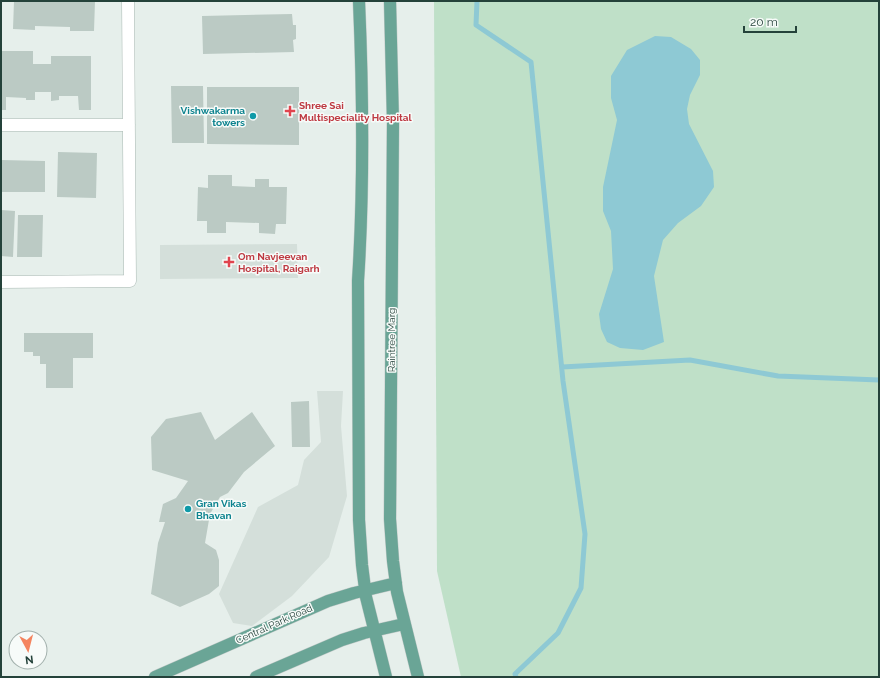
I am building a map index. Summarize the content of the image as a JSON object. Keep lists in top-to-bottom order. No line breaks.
{"streets":{"main road":["Raintree Marg","Central Park Road"]},"crossings":[["Raintree Marg","Central Park Road"]],"places":{"health":["Shree Sai Multispeciality Hospital","Om Navjeevan Hospital, Raigarh"],"other":["Vishwakarma towers","Gran Vikas Bhavan"]},"scale_bar":"20 m","north":"bottom"}
